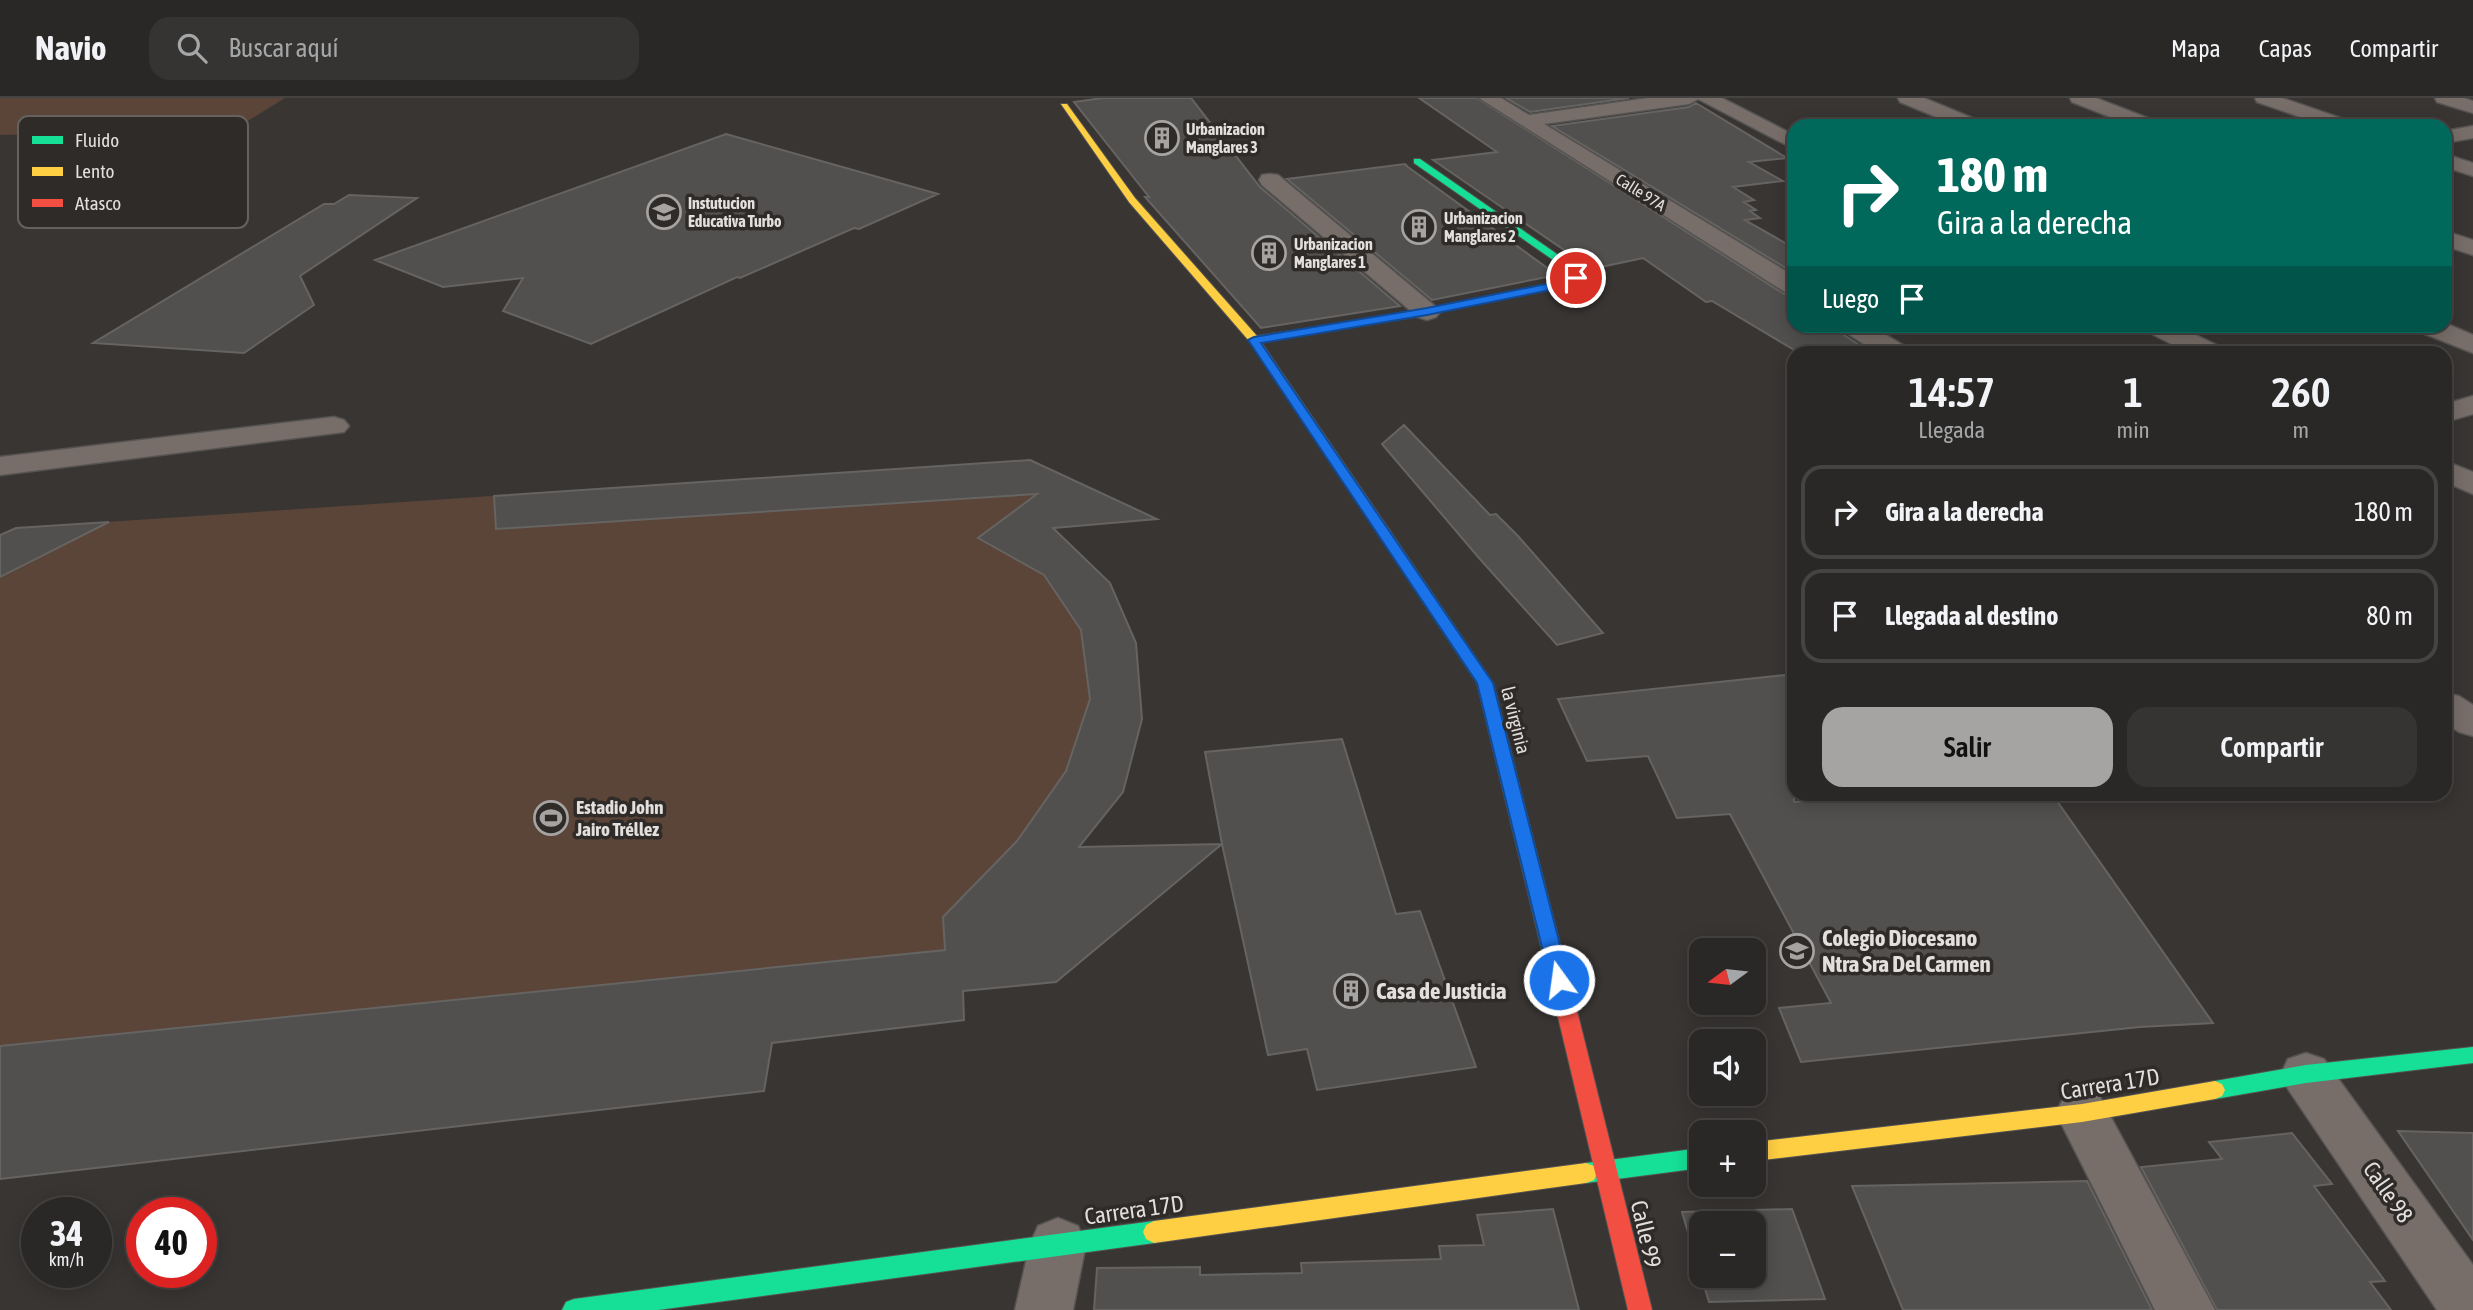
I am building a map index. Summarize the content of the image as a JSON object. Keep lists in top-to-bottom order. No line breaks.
{"streets":{"street":["Calle 97A","la virginia","Carrera 17D","Calle 98","Calle 99"]},"crossings":[["la virginia","Carrera 17D"],["la virginia","Calle 99"],["Carrera 17D","Calle 98"],["Carrera 17D","Calle 99"]],"places":{"building":["Urbanizacion Manglares 3","Urbanizacion Manglares 2","Urbanizacion Manglares 1","Casa de Justicia"],"school or university":["Instutucion Educativa Turbo","Colegio Diocesano Ntra Sra Del Carmen"],"sports":["Estadio John Jairo Tréllez"]},"legend":["Fluido","Lento","Atasco"],"north":"left","page":{"header":"Navio","search":"Buscar aquí","nav":["Mapa","Capas","Compartir"],"turn":["180 m","Gira a la derecha"],"then":"Luego","eta":["14:57","Llegada","1","min","260","m"],"list":[{"name":"Gira a la derecha","value":"180 m"},{"name":"Llegada al destino","value":"80 m"}],"buttons":["Salir","Compartir"],"map_buttons":["+","−"],"speed":"34 km/h","limit":"40"}}
